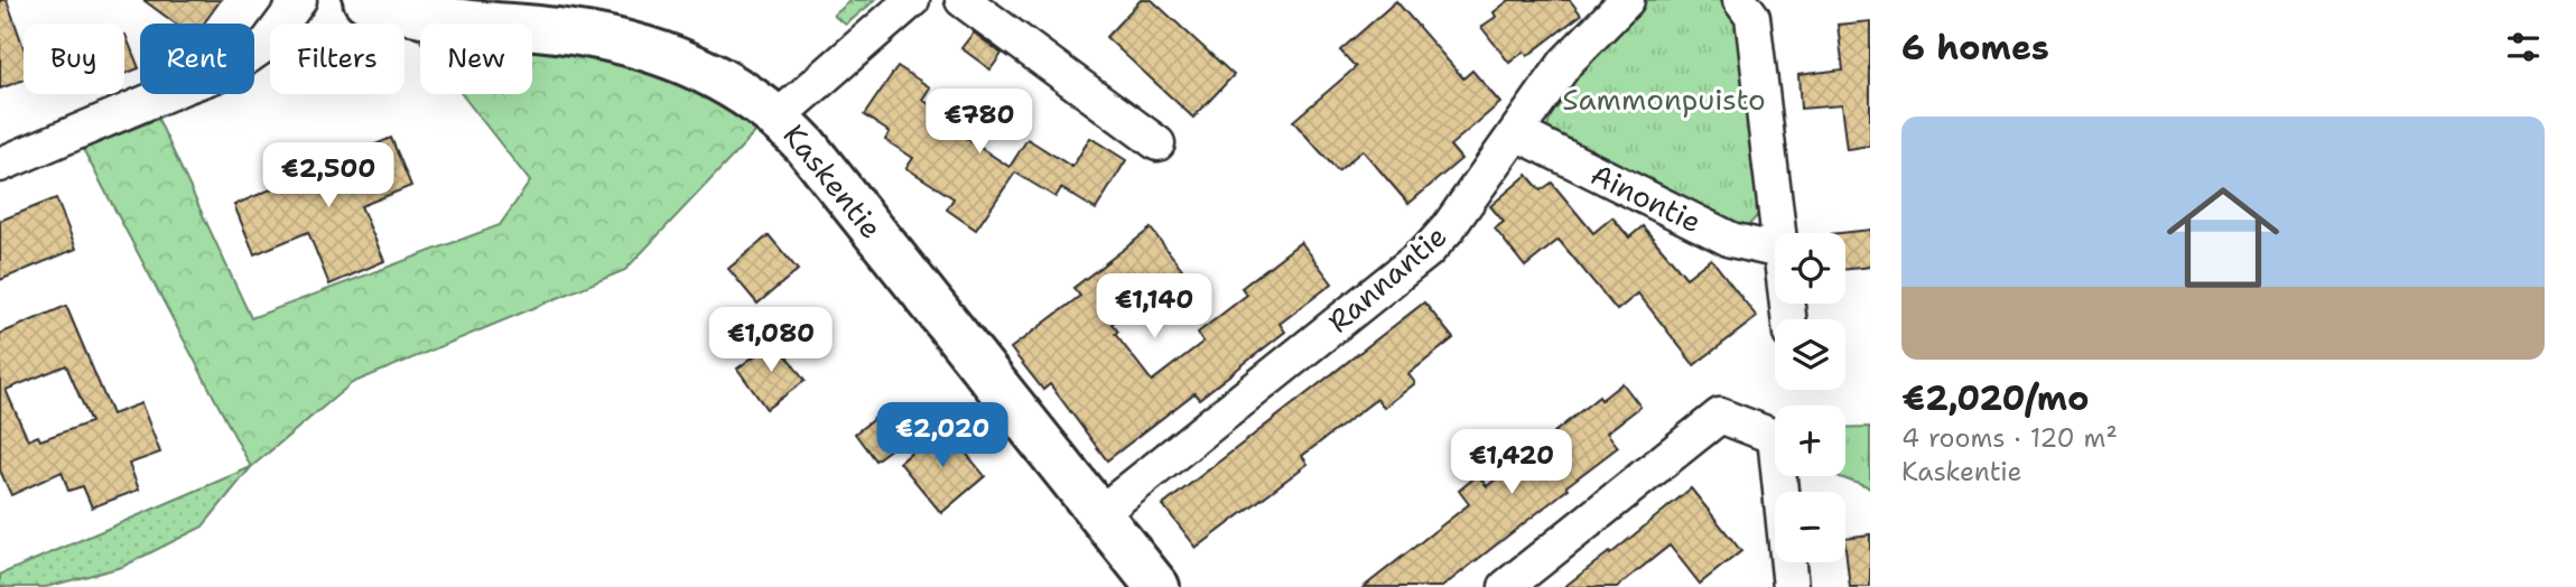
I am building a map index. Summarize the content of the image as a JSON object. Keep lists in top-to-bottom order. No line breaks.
{"streets":{"street":["Kaskentie","Ainontie","Rannantie"]},"crossings":[["Kaskentie","Rannantie"],["Ainontie","Rannantie"]],"parks":["Sammonpuisto"],"page":{"heading":"6 homes","chip":["Buy","Rent","Filters","New"],"price":["€780","€2,500","€1,140","€1,080","€2,020","€1,420"],"list":[{"name":"€2,020/mo","note":"4 rooms · 120 m² · Kaskentie"}],"map_buttons":["+","−"]}}
